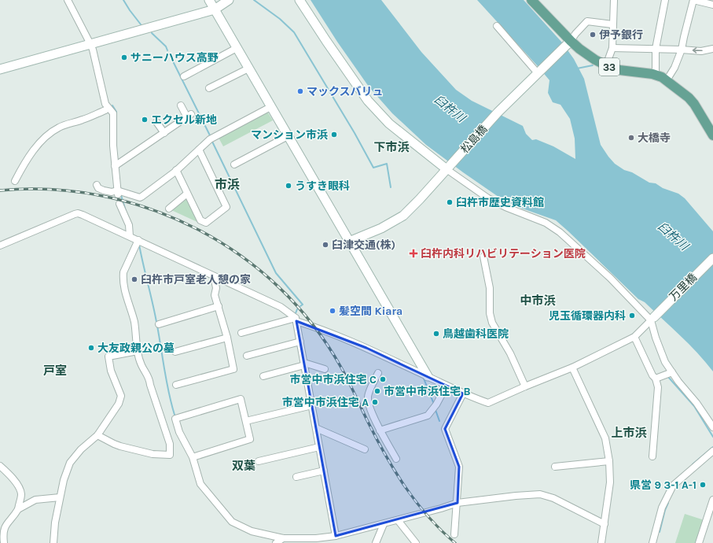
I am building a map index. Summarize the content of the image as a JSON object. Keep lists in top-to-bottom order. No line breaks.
{"streets":{"main road":["33"],"street":["松島橋","万里橋"]},"crossings":[["33","松島橋"]],"districts":["下市浜","市浜","中市浜","戸室","上市浜","双葉"],"water":["臼杵川"],"places":{"other":["伊予銀行","サニーハウス高野","マックスバリュ","エクセル新地","マンション市浜","大橋寺","うすき眼科","臼杵市歴史資料館","臼津交通(株)","臼杵市戸室老人憩の家","髪空間 Kiara","児玉循環器内科","鳥越歯科医院","大友政親公の墓","市営中市浜住宅 C","市営中市浜住宅 B","市営中市浜住宅 A","県営 9 3-1 A-1"],"health":["臼杵内科リハビリテーション医院"]}}
